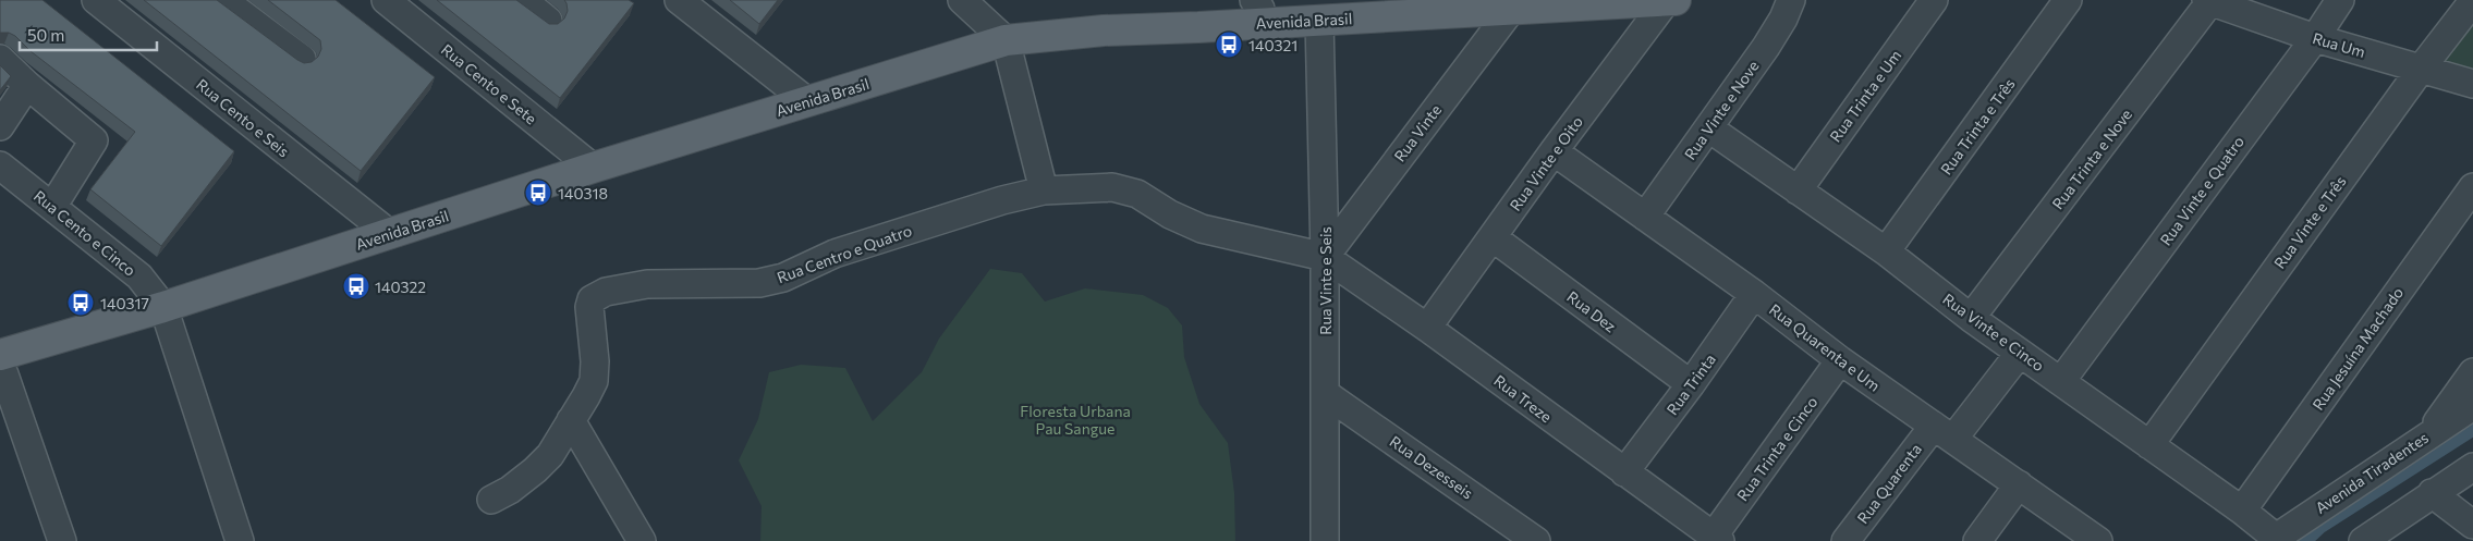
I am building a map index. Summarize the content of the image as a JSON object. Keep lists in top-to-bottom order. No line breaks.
{"streets":{"main road":["Avenida Brasil"],"street":["Rua Um","Rua Cento e Sete","Rua Trinta e Um","Rua Vinte e Nove","Rua Cento e Seis","Rua Trinta e Três","Rua Vinte","Rua Trinta e Nove","Rua Vinte e Oito","Rua Vinte e Quatro","Rua Vinte e Três","Rua Cento e Cinco","Rua Centro e Quatro","Rua Vinte e Seis","Rua Dez","Rua Vinte e Cinco","Rua Quarenta e Um","Rua Jesuína Machado","Rua Trinta","Rua Treze","Rua Trinta e Cinco","Rua Dezesseis","Avenida Tiradentes","Rua Quarenta"]},"crossings":[["Avenida Brasil","Rua Cento e Sete"],["Avenida Brasil","Rua Cento e Seis"],["Avenida Brasil","Rua Vinte"],["Avenida Brasil","Rua Vinte e Oito"],["Avenida Brasil","Rua Cento e Cinco"],["Avenida Brasil","Rua Vinte e Seis"],["Rua Um","Rua Trinta e Nove"],["Rua Um","Rua Vinte e Quatro"],["Rua Um","Rua Vinte e Três"],["Rua Trinta e Um","Rua Vinte e Cinco"],["Rua Vinte e Nove","Rua Vinte e Cinco"],["Rua Vinte e Nove","Rua Quarenta e Um"],["Rua Trinta e Três","Rua Vinte e Cinco"],["Rua Vinte","Rua Centro e Quatro"],["Rua Vinte","Rua Vinte e Seis"],["Rua Vinte","Rua Treze"],["Rua Trinta e Nove","Rua Vinte e Cinco"],["Rua Vinte e Oito","Rua Dez"],["Rua Vinte e Oito","Rua Quarenta e Um"],["Rua Vinte e Oito","Rua Treze"],["Rua Vinte e Quatro","Rua Vinte e Cinco"],["Rua Vinte e Três","Rua Vinte e Cinco"],["Rua Centro e Quatro","Rua Vinte e Seis"],["Rua Centro e Quatro","Rua Treze"],["Rua Vinte e Seis","Rua Treze"],["Rua Vinte e Seis","Rua Dezesseis"],["Rua Dez","Rua Trinta"],["Rua Vinte e Cinco","Rua Jesuína Machado"],["Rua Vinte e Cinco","Avenida Tiradentes"],["Rua Vinte e Cinco","Rua Quarenta"],["Rua Quarenta e Um","Rua Trinta"],["Rua Quarenta e Um","Rua Trinta e Cinco"],["Rua Quarenta e Um","Rua Quarenta"],["Rua Trinta","Rua Treze"],["Rua Treze","Rua Trinta e Cinco"]],"parks":["Floresta Urbana Pau Sangue"],"places":{"bus stop":["140321","140318","140322","140317"]},"scale_bar":"50 m"}
